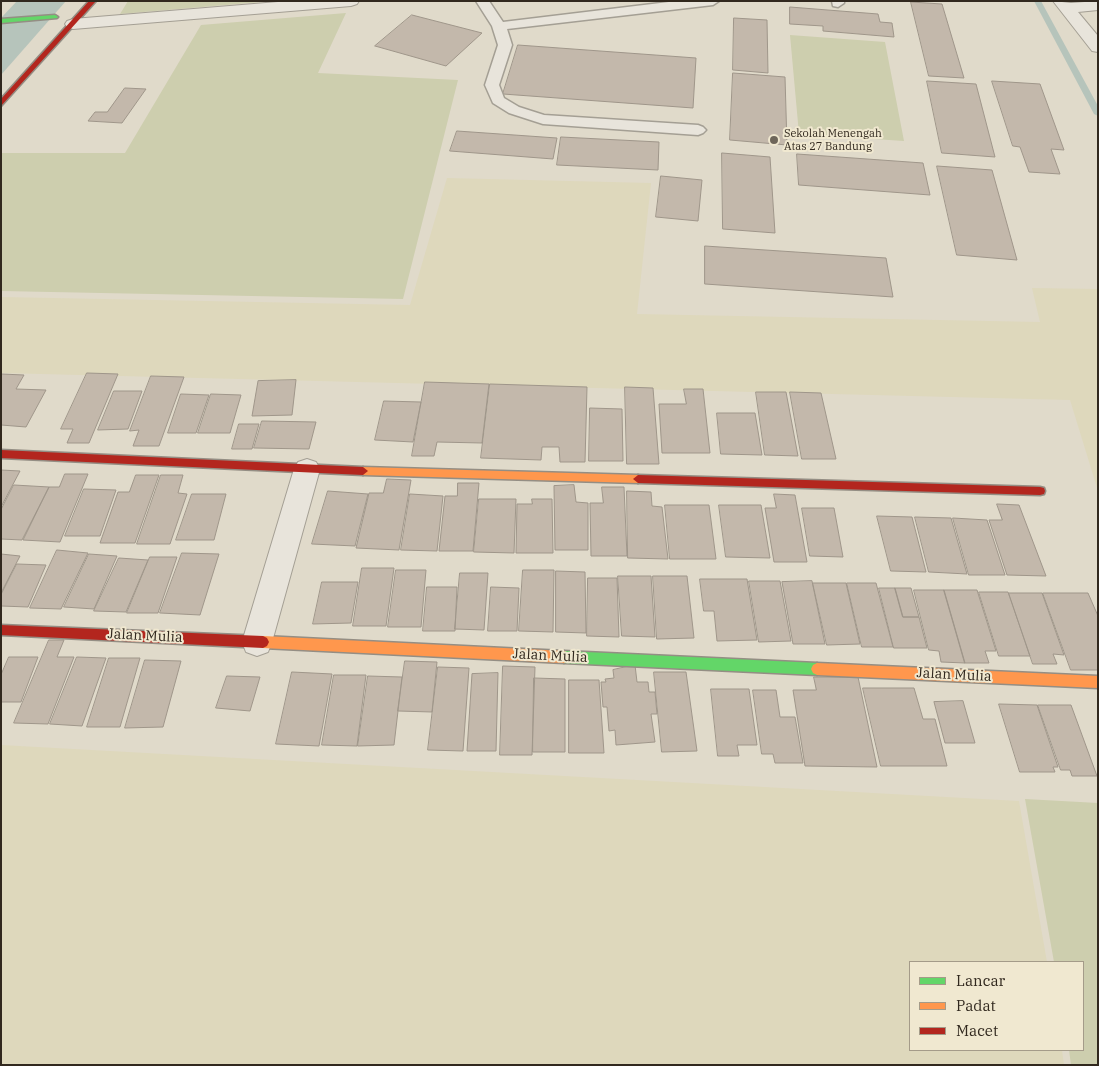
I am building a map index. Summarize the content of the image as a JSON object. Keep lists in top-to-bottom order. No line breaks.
{"streets":{"street":["Jalan Mulia"]},"places":["Sekolah Menengah Atas 27 Bandung"],"legend":["Lancar","Padat","Macet"]}
